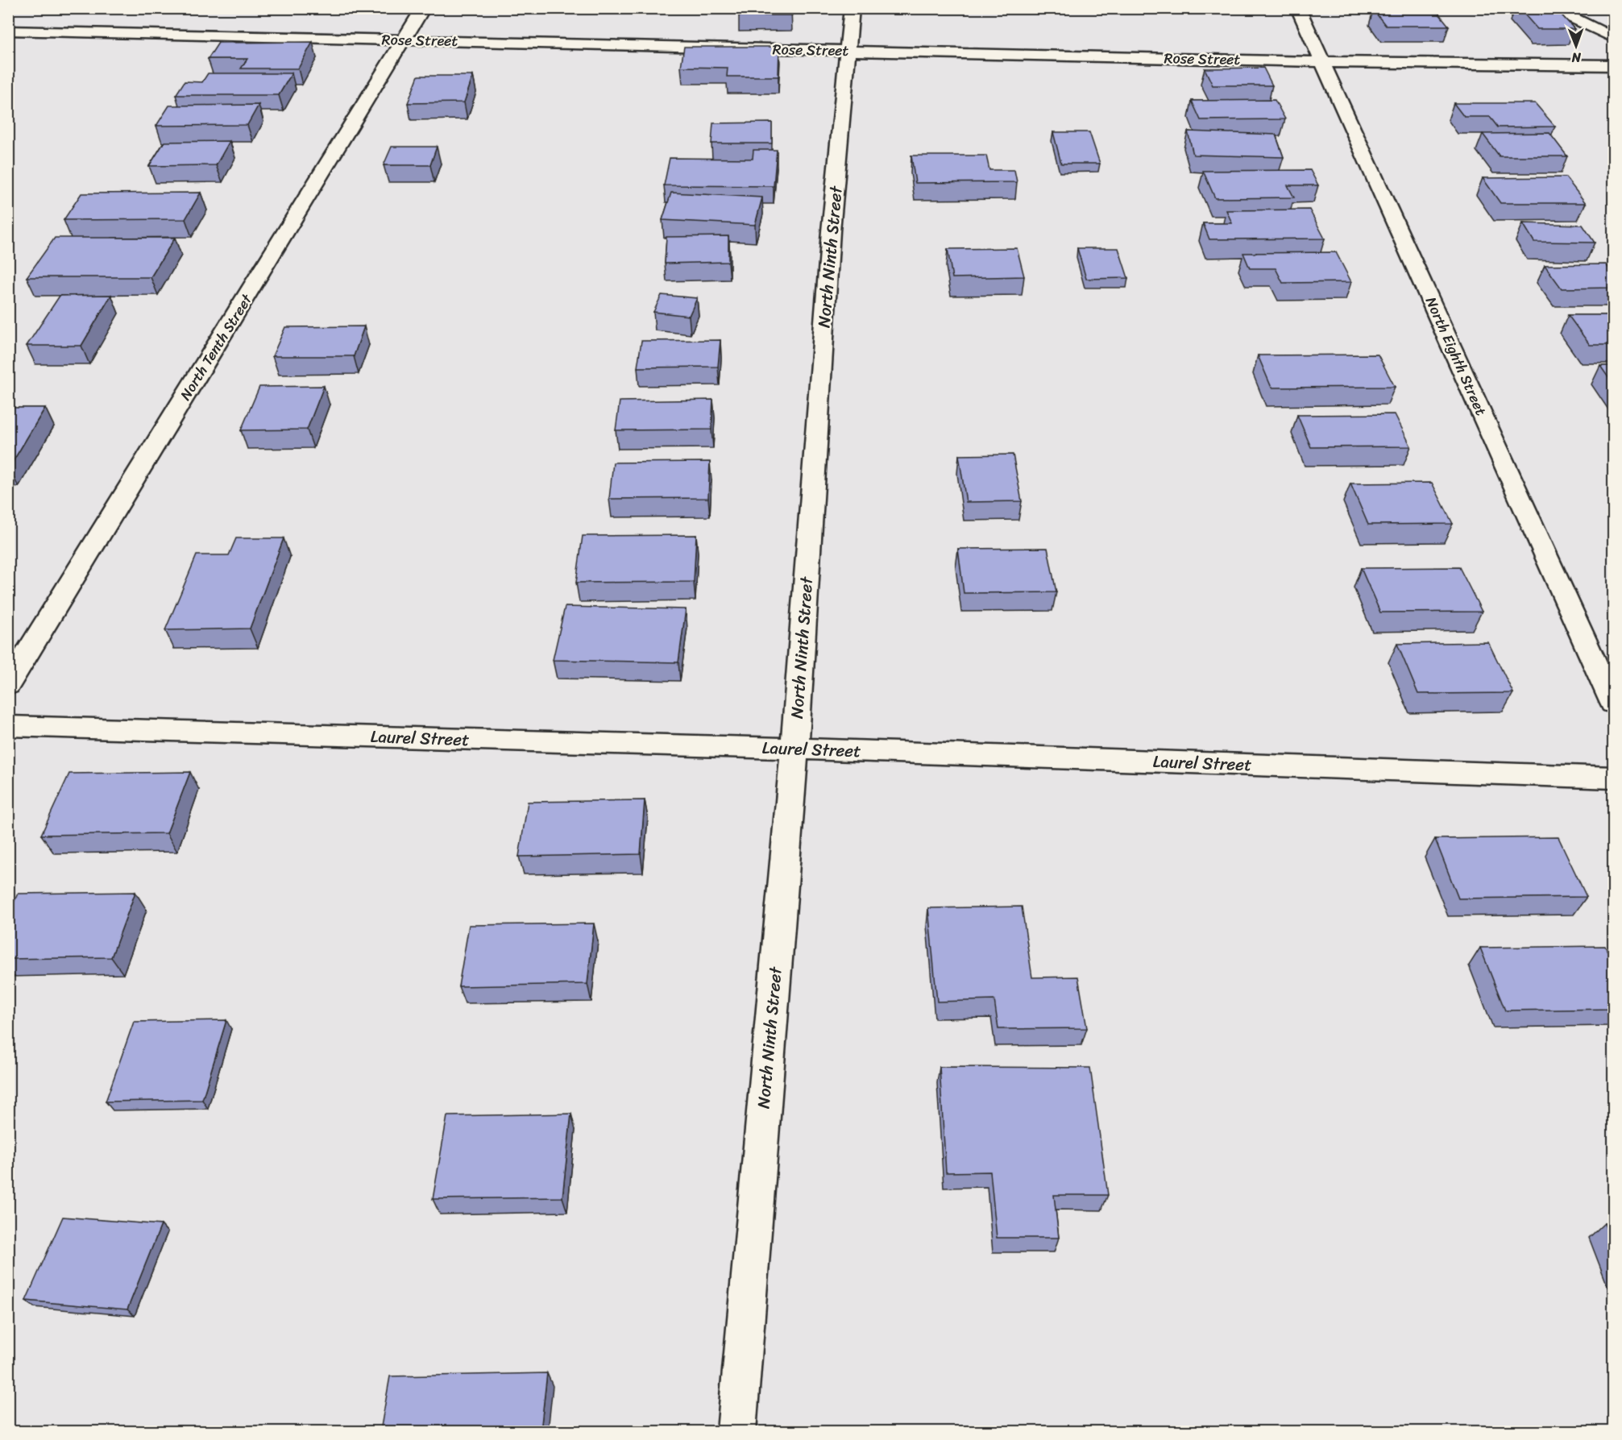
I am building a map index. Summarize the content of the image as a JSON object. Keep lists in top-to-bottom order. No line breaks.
{"streets":{"street":["Rose Street","North Ninth Street","North Tenth Street","North Eighth Street","Laurel Street"]},"crossings":[["Rose Street","North Ninth Street"],["Rose Street","North Tenth Street"],["Rose Street","North Eighth Street"],["North Ninth Street","Laurel Street"]],"north":"bottom"}
